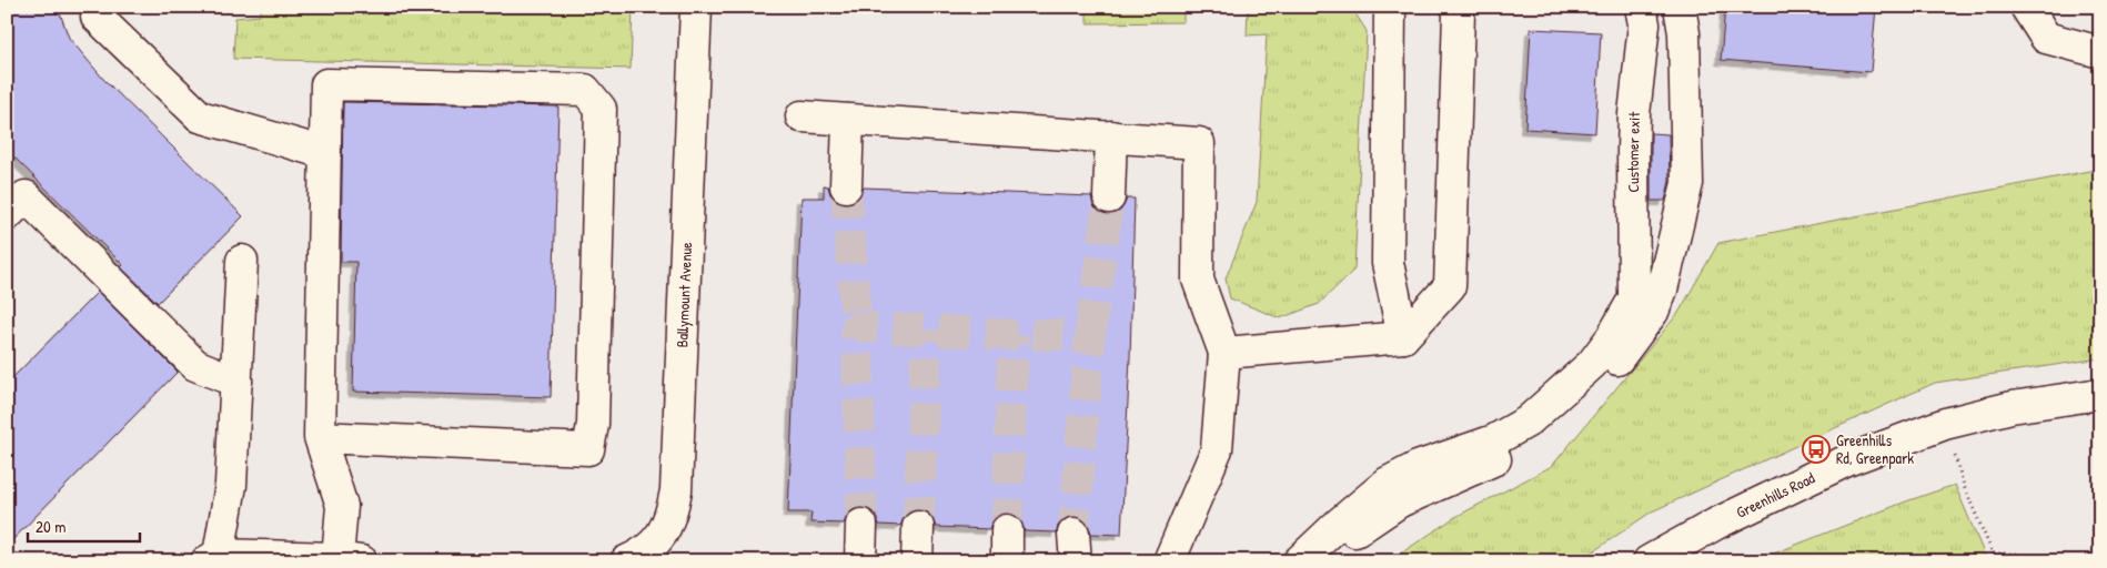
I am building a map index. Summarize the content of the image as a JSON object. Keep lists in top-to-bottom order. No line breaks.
{"streets":{"street":["Customer exit","Ballymount Avenue","Greenhills Road"]},"places":{"bus stop":["Greenhills Rd, Greenpark"]},"scale_bar":"20 m"}
